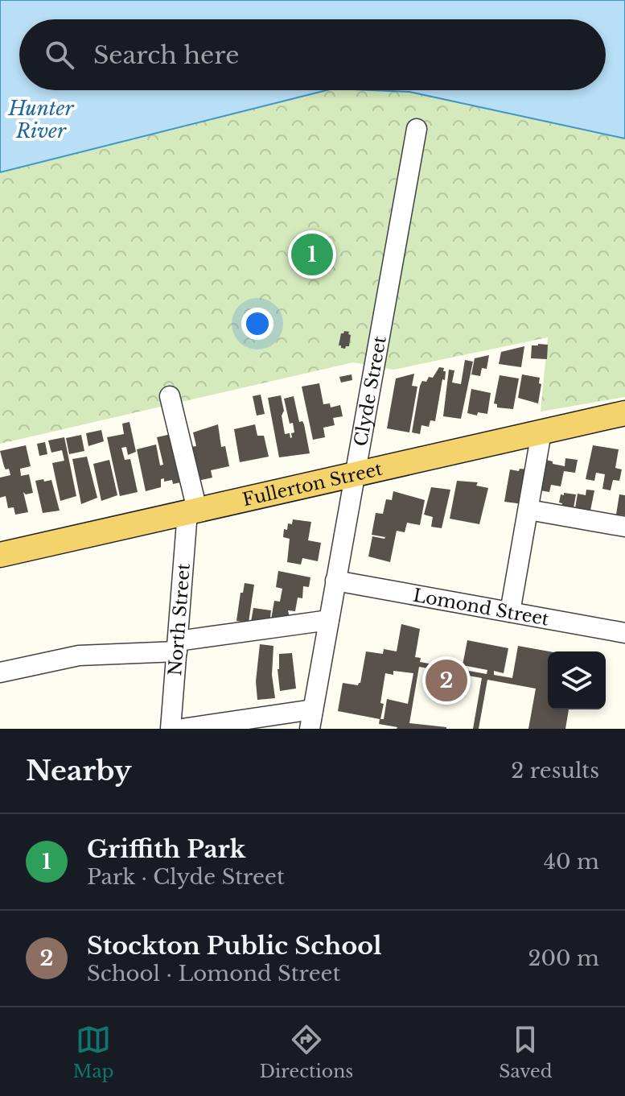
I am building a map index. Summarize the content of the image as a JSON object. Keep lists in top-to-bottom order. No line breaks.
{"streets":{"main road":["Fullerton Street"],"street":["Clyde Street","Lomond Street","North Street"]},"crossings":[["Clyde Street","Fullerton Street"],["Clyde Street","Lomond Street"],["Fullerton Street","North Street"]],"water":["Hunter River"],"page":{"search":"Search here","pins":["1","2"],"heading":["Nearby","2 results"],"list":[{"mark":"1","name":"Griffith Park","note":"Park · Clyde Street","value":"40 m"},{"mark":"2","name":"Stockton Public School","note":"School · Lomond Street","value":"200 m"}],"nav":["Map","Directions","Saved"]}}
